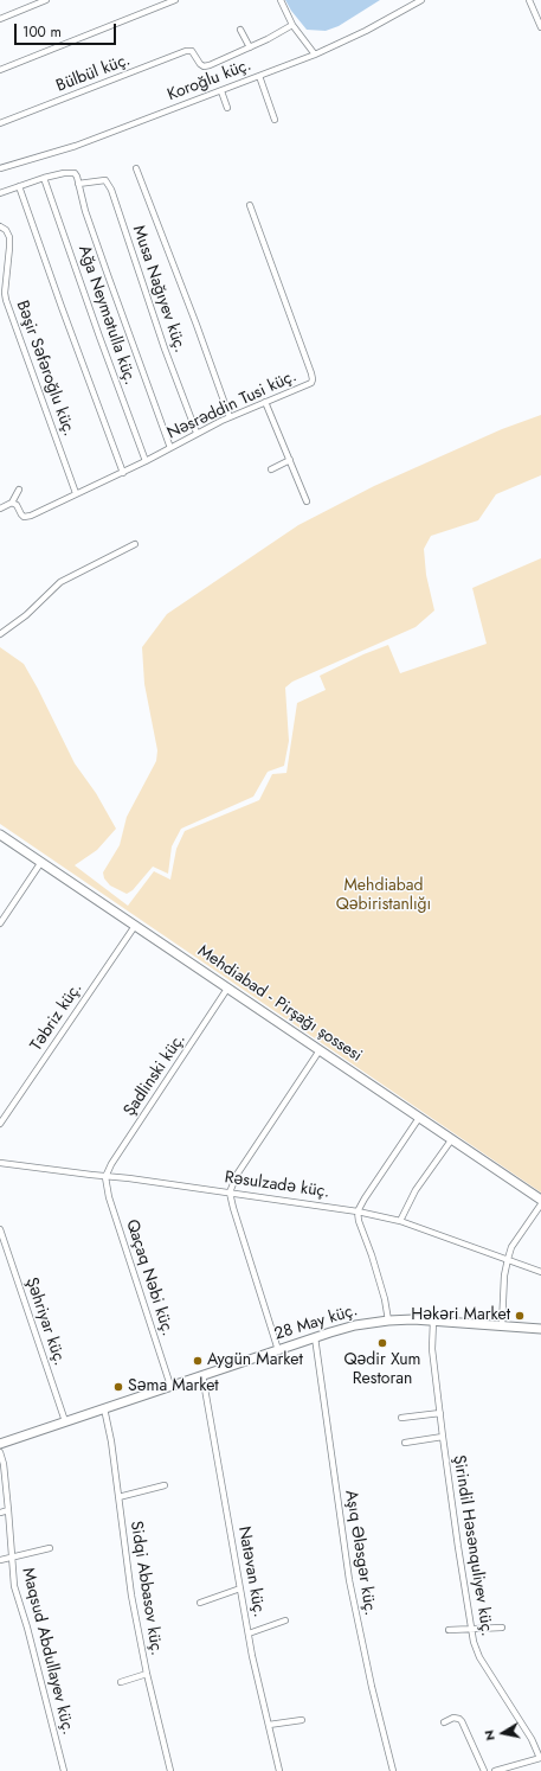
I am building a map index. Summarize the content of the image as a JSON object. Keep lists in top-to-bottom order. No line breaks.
{"streets":{"main road":["Mehdiabad - Pirşağı şossesi","28 May küç."],"street":["Bülbül küç.","Koroğlu küç.","Musa Nağıyev küç.","Ağa Neymətulla küç.","Bəşir Səfəroğlu küç.","Nəsrəddin Tusi küç.","Təbriz küç.","Şadlinski küç.","Rəsulzadə küç.","Qaçaq Nəbi küç.","Şəhriyar küç.","Şirindil Həsənquliyev küç.","Aşıq Ələsgər küç.","Natəvan küç.","Sidqi Abbasov küç.","Maqsud Abdullayev küç."]},"crossings":[["Musa Nağıyev küç.","Nəsrəddin Tusi küç."],["Ağa Neymətulla küç.","Nəsrəddin Tusi küç."],["Bəşir Səfəroğlu küç.","Nəsrəddin Tusi küç."],["Mehdiabad - Pirşağı şossesi","Təbriz küç."],["Mehdiabad - Pirşağı şossesi","Şadlinski küç."],["Şadlinski küç.","Rəsulzadə küç."],["Şadlinski küç.","Qaçaq Nəbi küç."],["Rəsulzadə küç.","Qaçaq Nəbi küç."],["Qaçaq Nəbi küç.","28 May küç."],["Şəhriyar küç.","28 May küç."],["28 May küç.","Şirindil Həsənquliyev küç."],["28 May küç.","Aşıq Ələsgər küç."],["28 May küç.","Natəvan küç."],["28 May küç.","Sidqi Abbasov küç."]],"parks":["Mehdiabad Qəbiristanlığı"],"places":["Həkəri Market","Qədir Xum Restoran","Aygün Market","Səma Market"],"scale_bar":"100 m","north":"left"}
